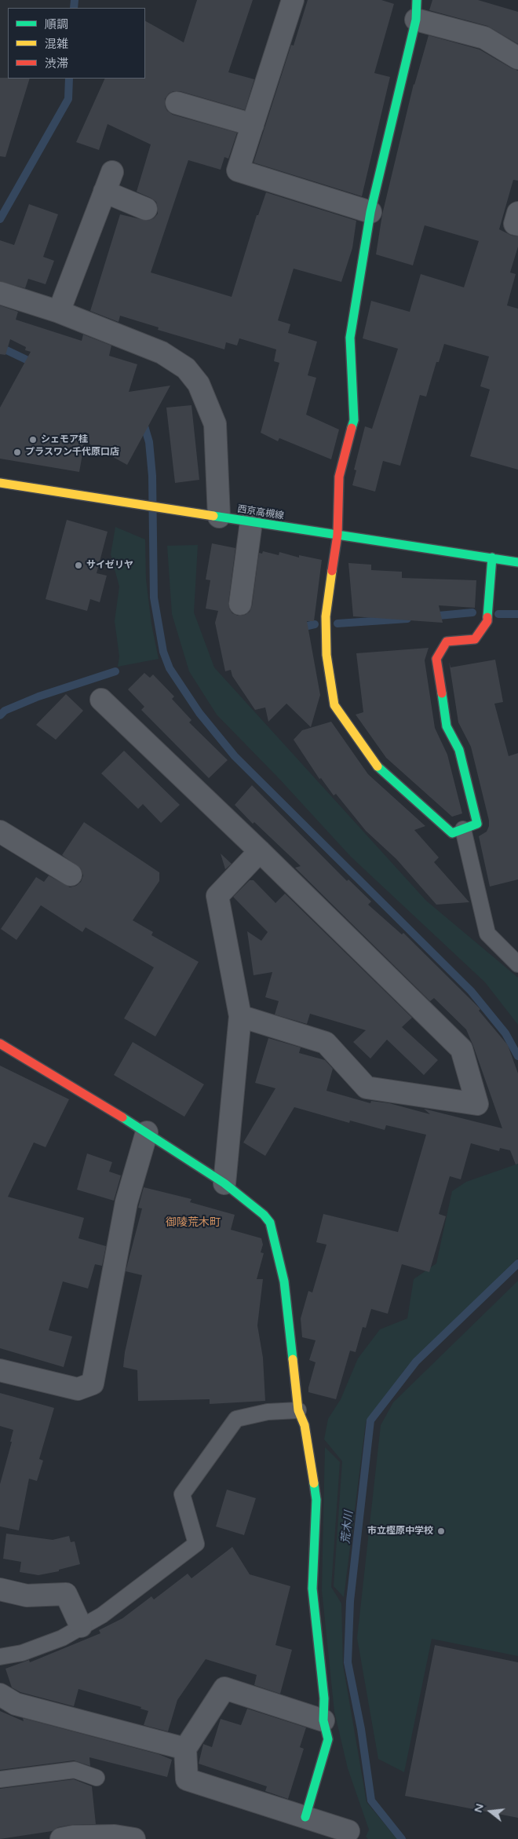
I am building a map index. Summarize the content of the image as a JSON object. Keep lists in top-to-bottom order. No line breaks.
{"streets":{"street":["西京高槻線"]},"districts":["御陵荒木町"],"water":["荒木川"],"places":["シェモア桂","プラスワン千代原口店","サイゼリヤ","市立樫原中学校"],"legend":["順調","混雑","渋滞"],"north":"left"}
